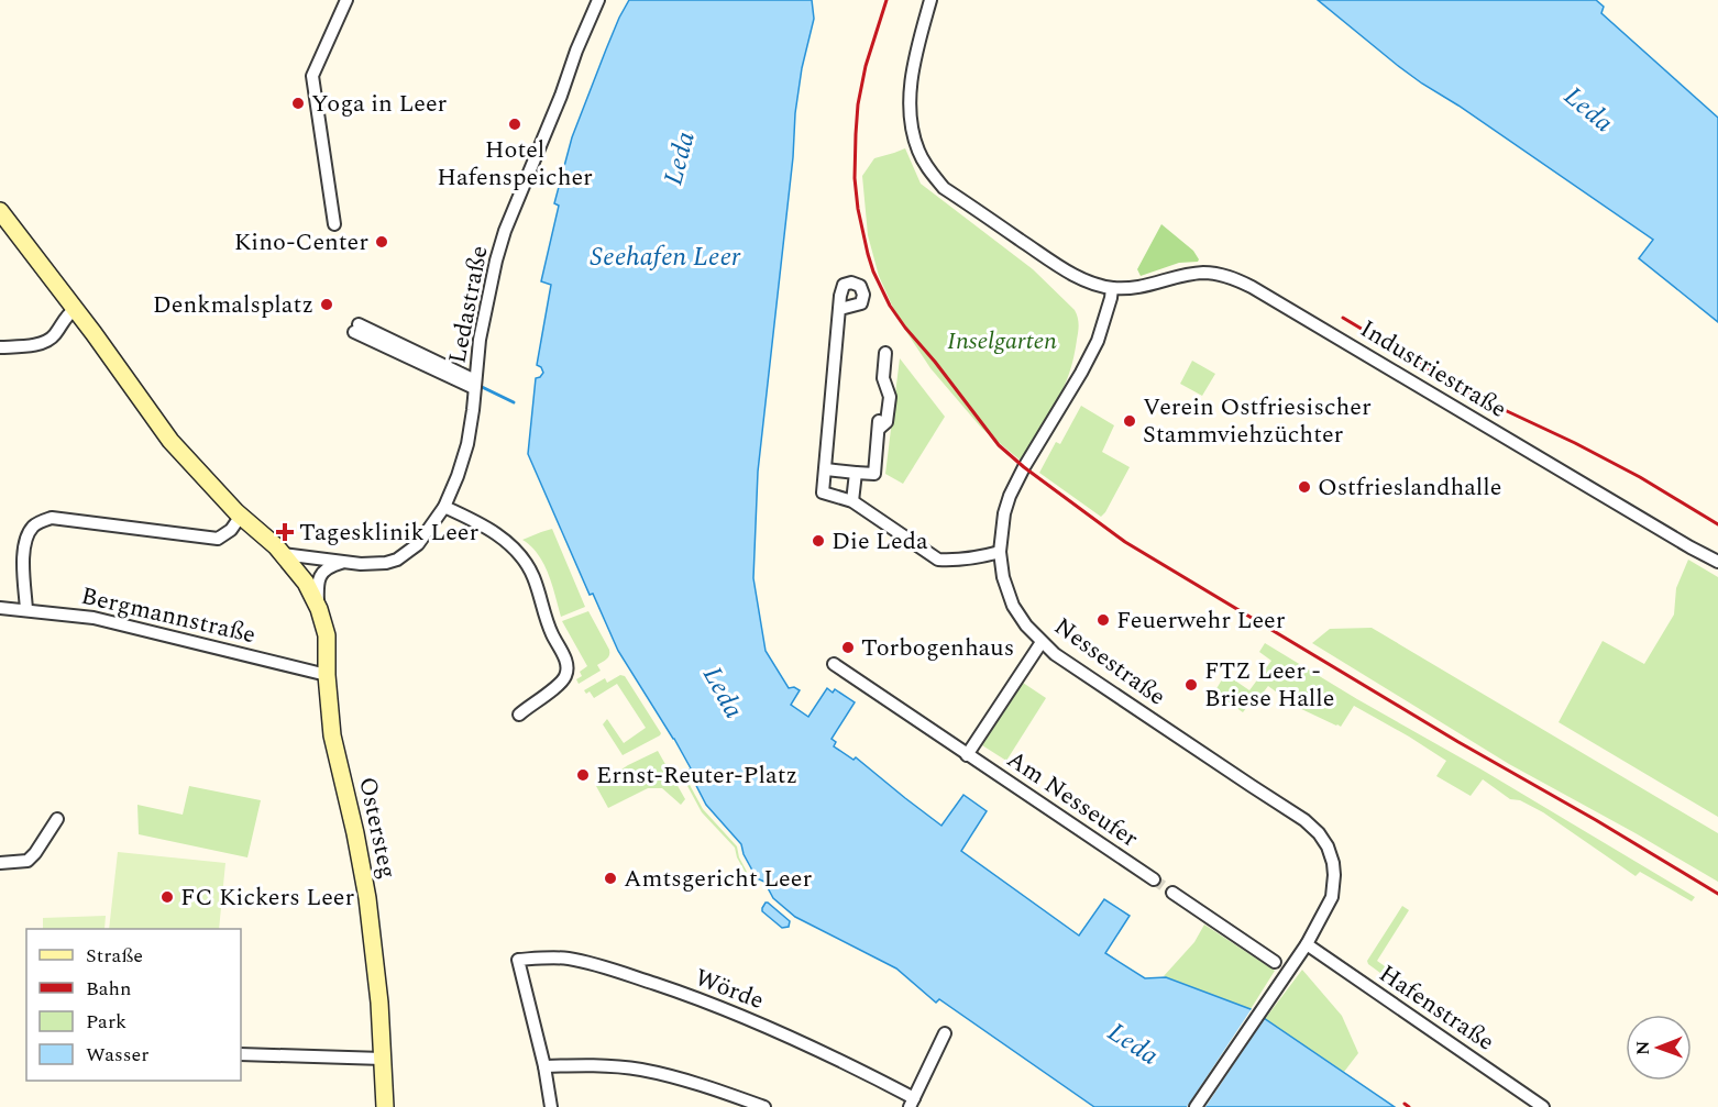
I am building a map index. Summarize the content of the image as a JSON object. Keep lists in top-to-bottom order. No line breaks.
{"streets":{"main road":["Ostersteg"],"street":["Ledastraße","Industriestraße","Bergmannstraße","Nessestraße","Am Nesseufer","Wörde","Hafenstraße"]},"crossings":[["Ledastraße","Ostersteg"],["Industriestraße","Nessestraße"],["Bergmannstraße","Ostersteg"],["Nessestraße","Am Nesseufer"],["Nessestraße","Hafenstraße"]],"water":["Leda","Seehafen Leer"],"parks":["Inselgarten"],"places":{"other":["Yoga in Leer","Hotel Hafenspeicher","Kino-Center","Denkmalsplatz","Verein Ostfriesischer Stammviehzüchter","Ostfrieslandhalle","Die Leda","Feuerwehr Leer","Torbogenhaus","FTZ Leer - Briese Halle","Ernst-Reuter-Platz","Amtsgericht Leer","FC Kickers Leer"],"health":["Tagesklinik Leer"]},"legend":["Straße","Bahn","Park","Wasser"],"north":"left"}
